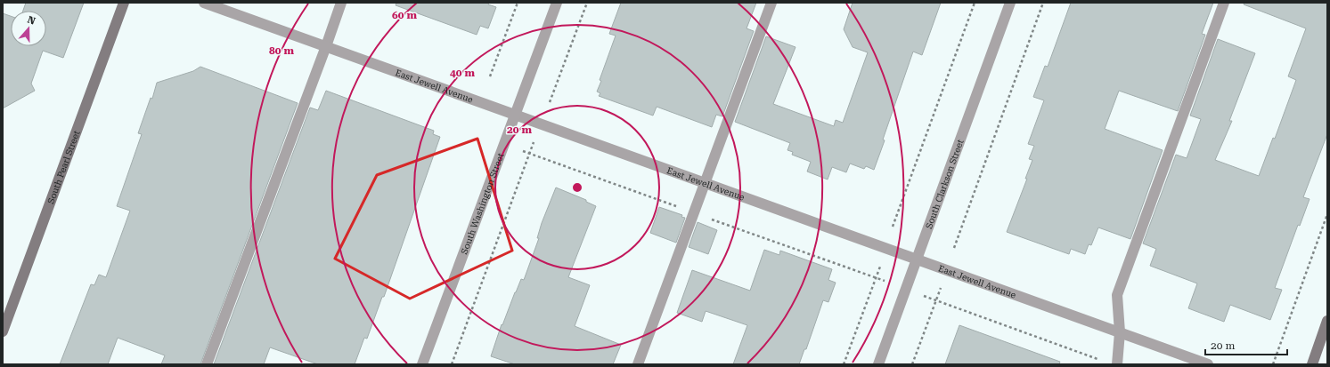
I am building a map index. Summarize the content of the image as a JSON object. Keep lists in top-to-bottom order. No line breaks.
{"streets":{"street":["East Jewell Avenue","South Pearl Street","South Clarkson Street","South Washington Street"]},"crossings":[["East Jewell Avenue","South Clarkson Street"],["East Jewell Avenue","South Washington Street"]],"scale_bar":"20 m","north":"top","rings":["60 m","80 m","40 m","20 m"]}
